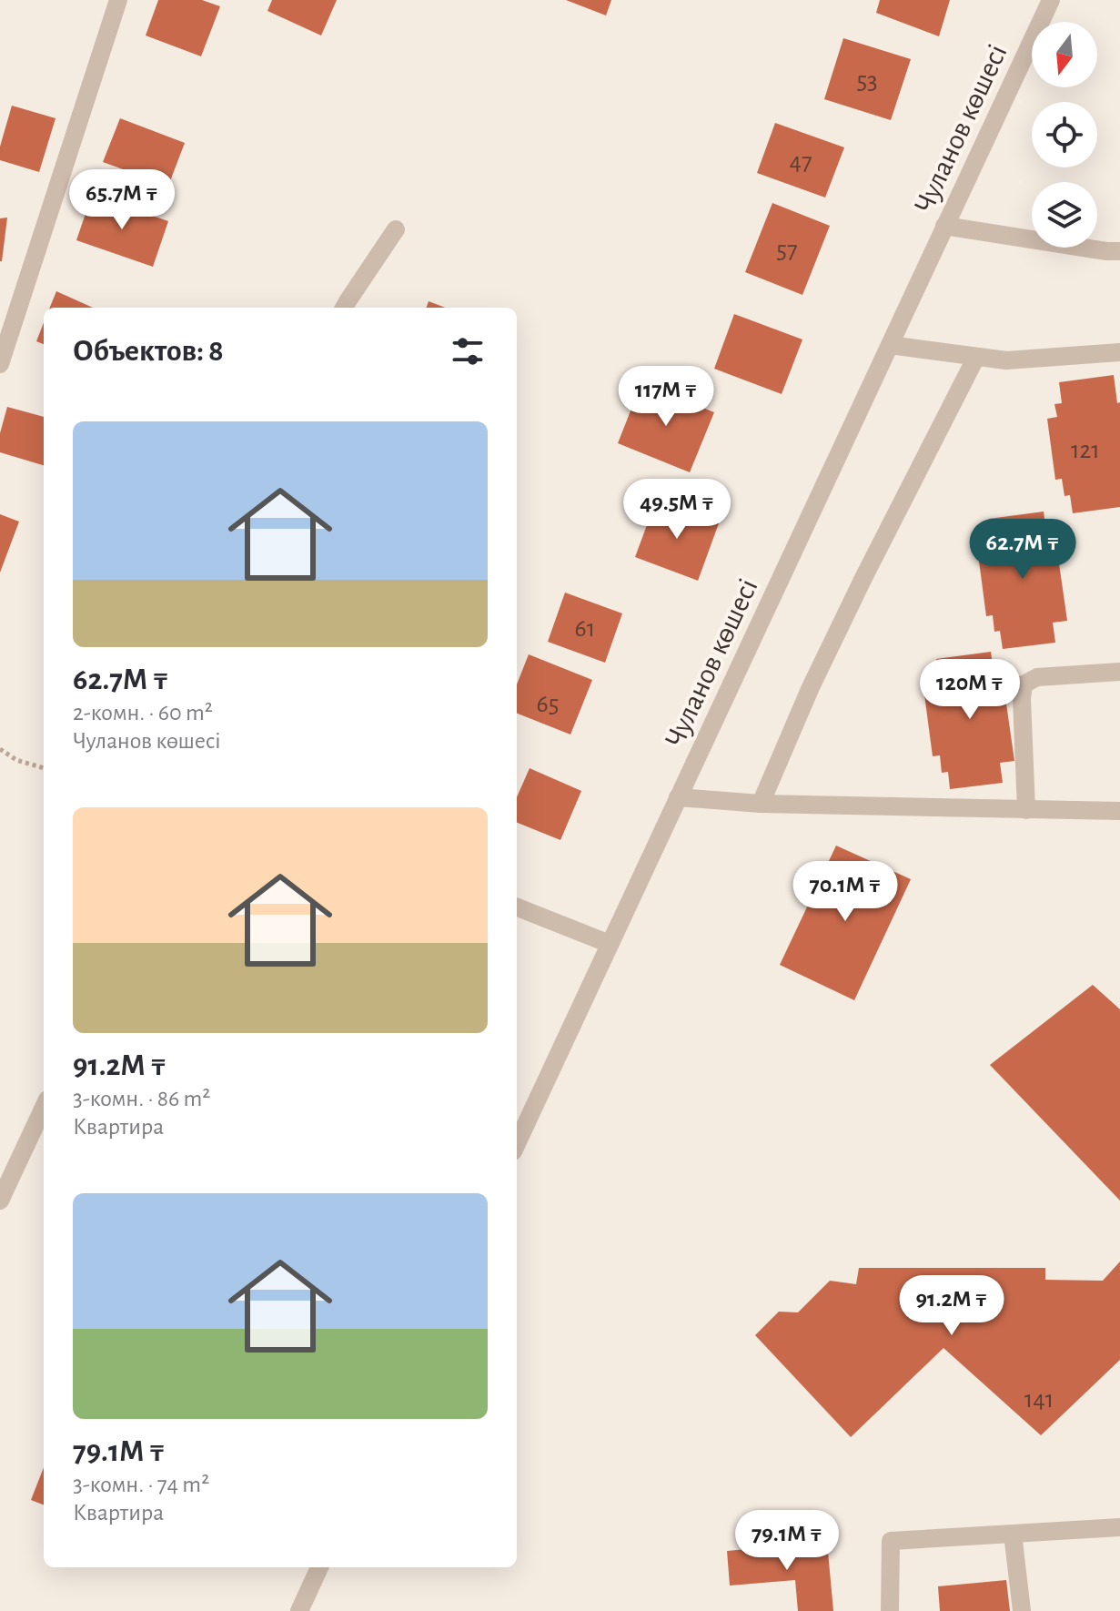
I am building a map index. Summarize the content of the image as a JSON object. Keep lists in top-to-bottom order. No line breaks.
{"streets":{"street":["Чуланов көшесі"]},"house_numbers":["53","47","57","121","61","65","141"],"north":"bottom","page":{"price":["65.7M ₸","117M ₸","49.5M ₸","62.7M ₸","120M ₸","70.1M ₸","91.2M ₸","79.1M ₸"],"heading":"Объектов: 8","list":[{"name":"62.7M ₸","note":"2-комн. · 60 m² · Чуланов көшесі"},{"name":"91.2M ₸","note":"3-комн. · 86 m² · Квартира"},{"name":"79.1M ₸","note":"3-комн. · 74 m² · Квартира"}]}}
